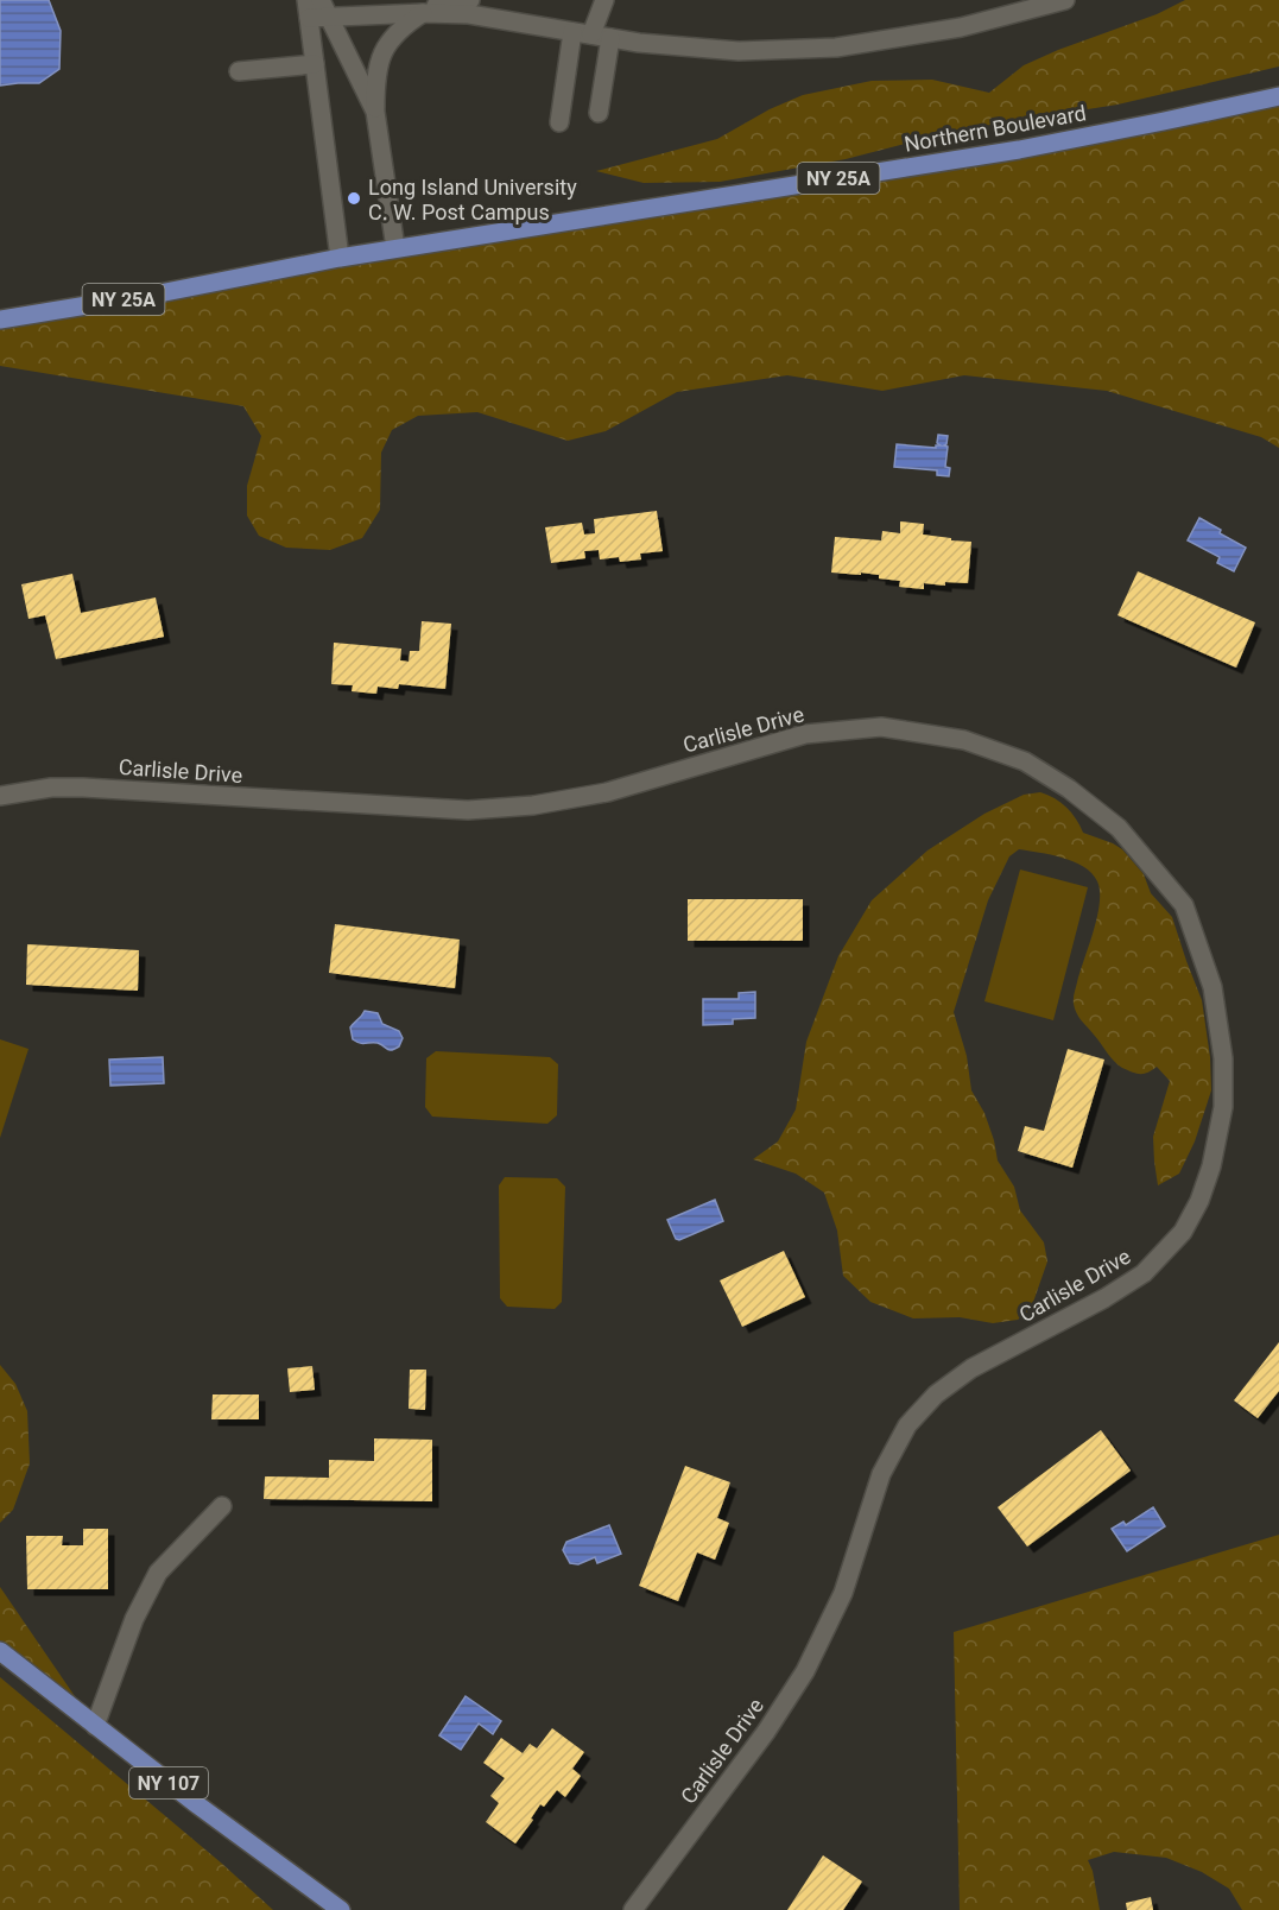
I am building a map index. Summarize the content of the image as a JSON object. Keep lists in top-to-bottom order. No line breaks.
{"streets":{"main road":["Northern Boulevard","NY 25A","NY 107"],"street":["Carlisle Drive"]},"places":["Long Island University C. W. Post Campus"]}
